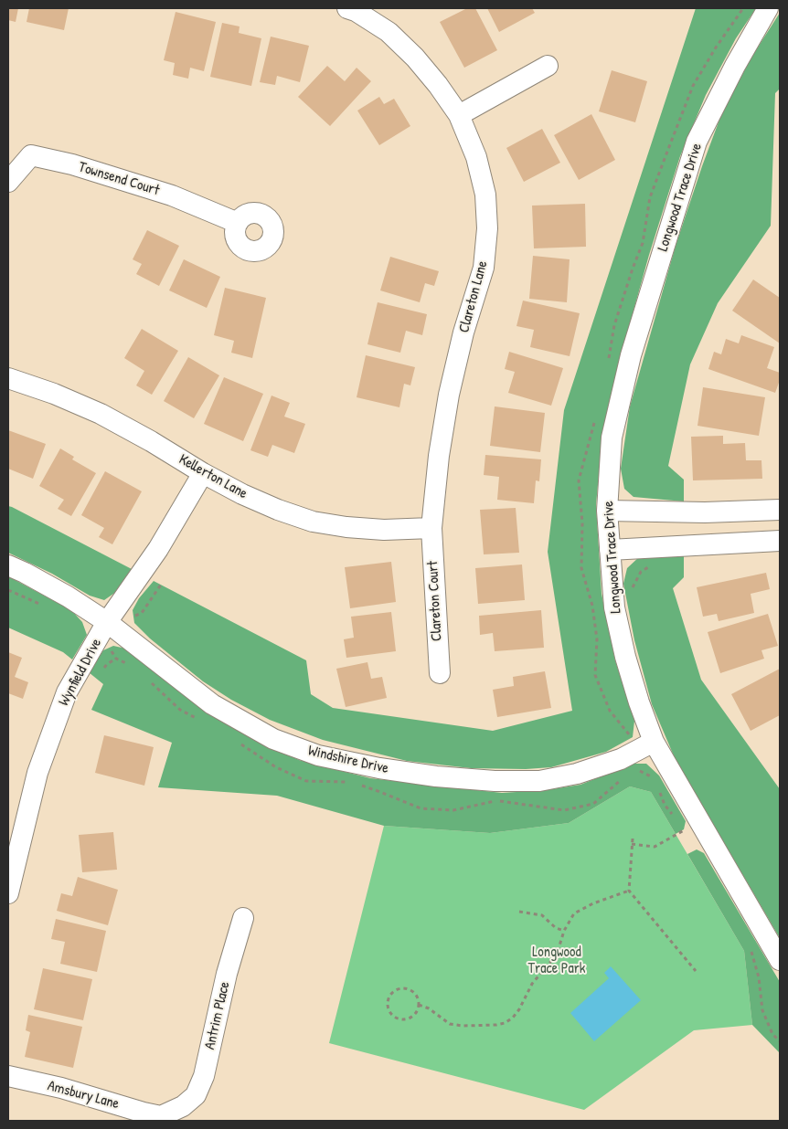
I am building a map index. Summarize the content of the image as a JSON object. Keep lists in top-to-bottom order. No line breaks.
{"streets":{"street":["Townsend Court","Longwood Trace Drive","Clareton Lane","Kellerton Lane","Clareton Court","Wynfield Drive","Windshire Drive","Antrim Place","Amsbury Lane"]},"crossings":[["Longwood Trace Drive","Windshire Drive"],["Clareton Lane","Kellerton Lane"],["Clareton Lane","Clareton Court"],["Kellerton Lane","Clareton Court"],["Kellerton Lane","Wynfield Drive"],["Wynfield Drive","Windshire Drive"],["Antrim Place","Amsbury Lane"]],"parks":["Longwood Trace Park"]}
